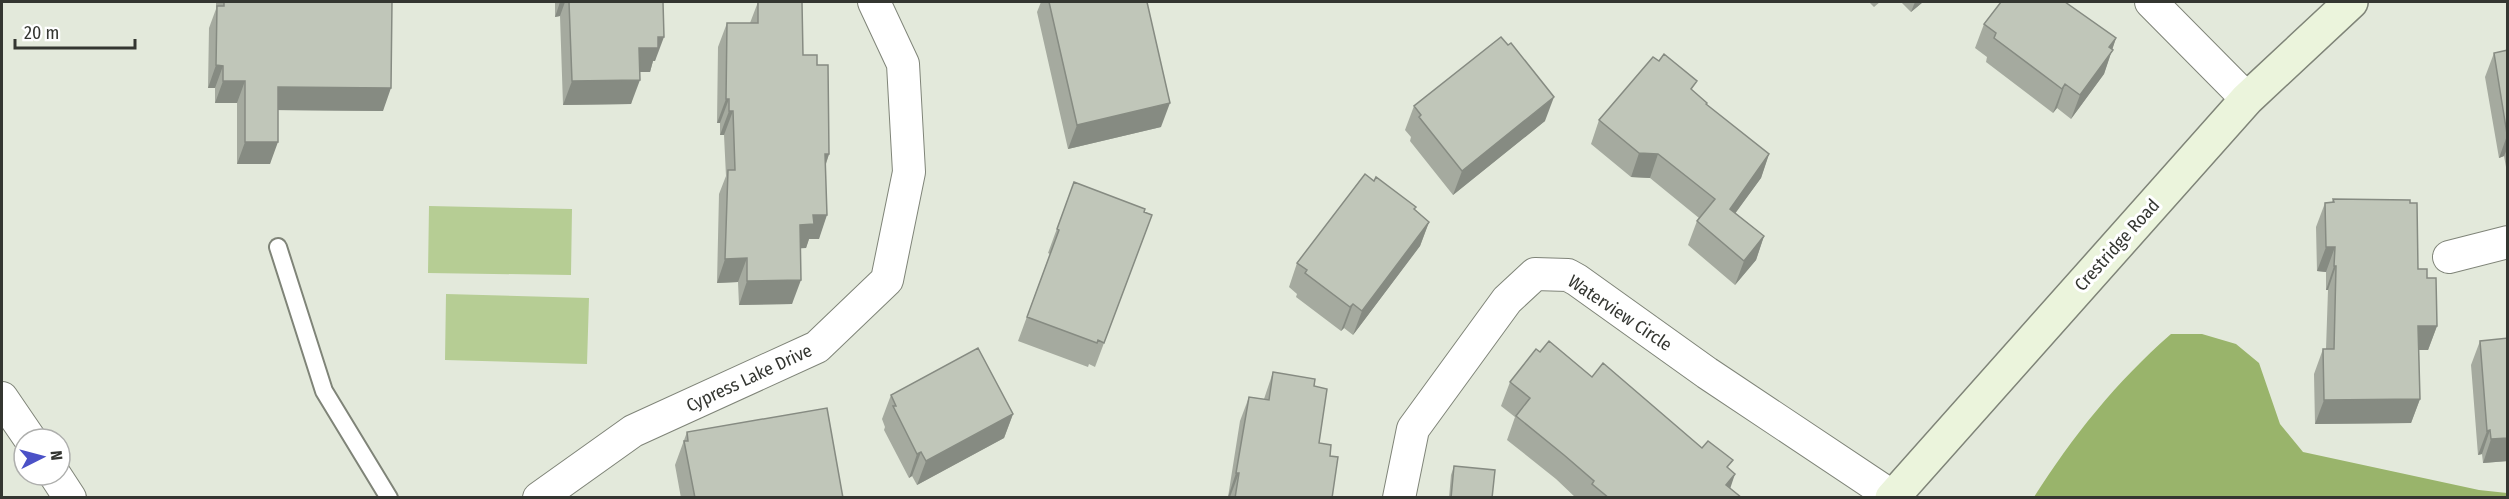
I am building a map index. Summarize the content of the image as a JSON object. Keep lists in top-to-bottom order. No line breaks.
{"streets":{"street":["Crestridge Road","Waterview Circle","Cypress Lake Drive"]},"crossings":[["Crestridge Road","Waterview Circle"]],"scale_bar":"20 m","north":"right"}
